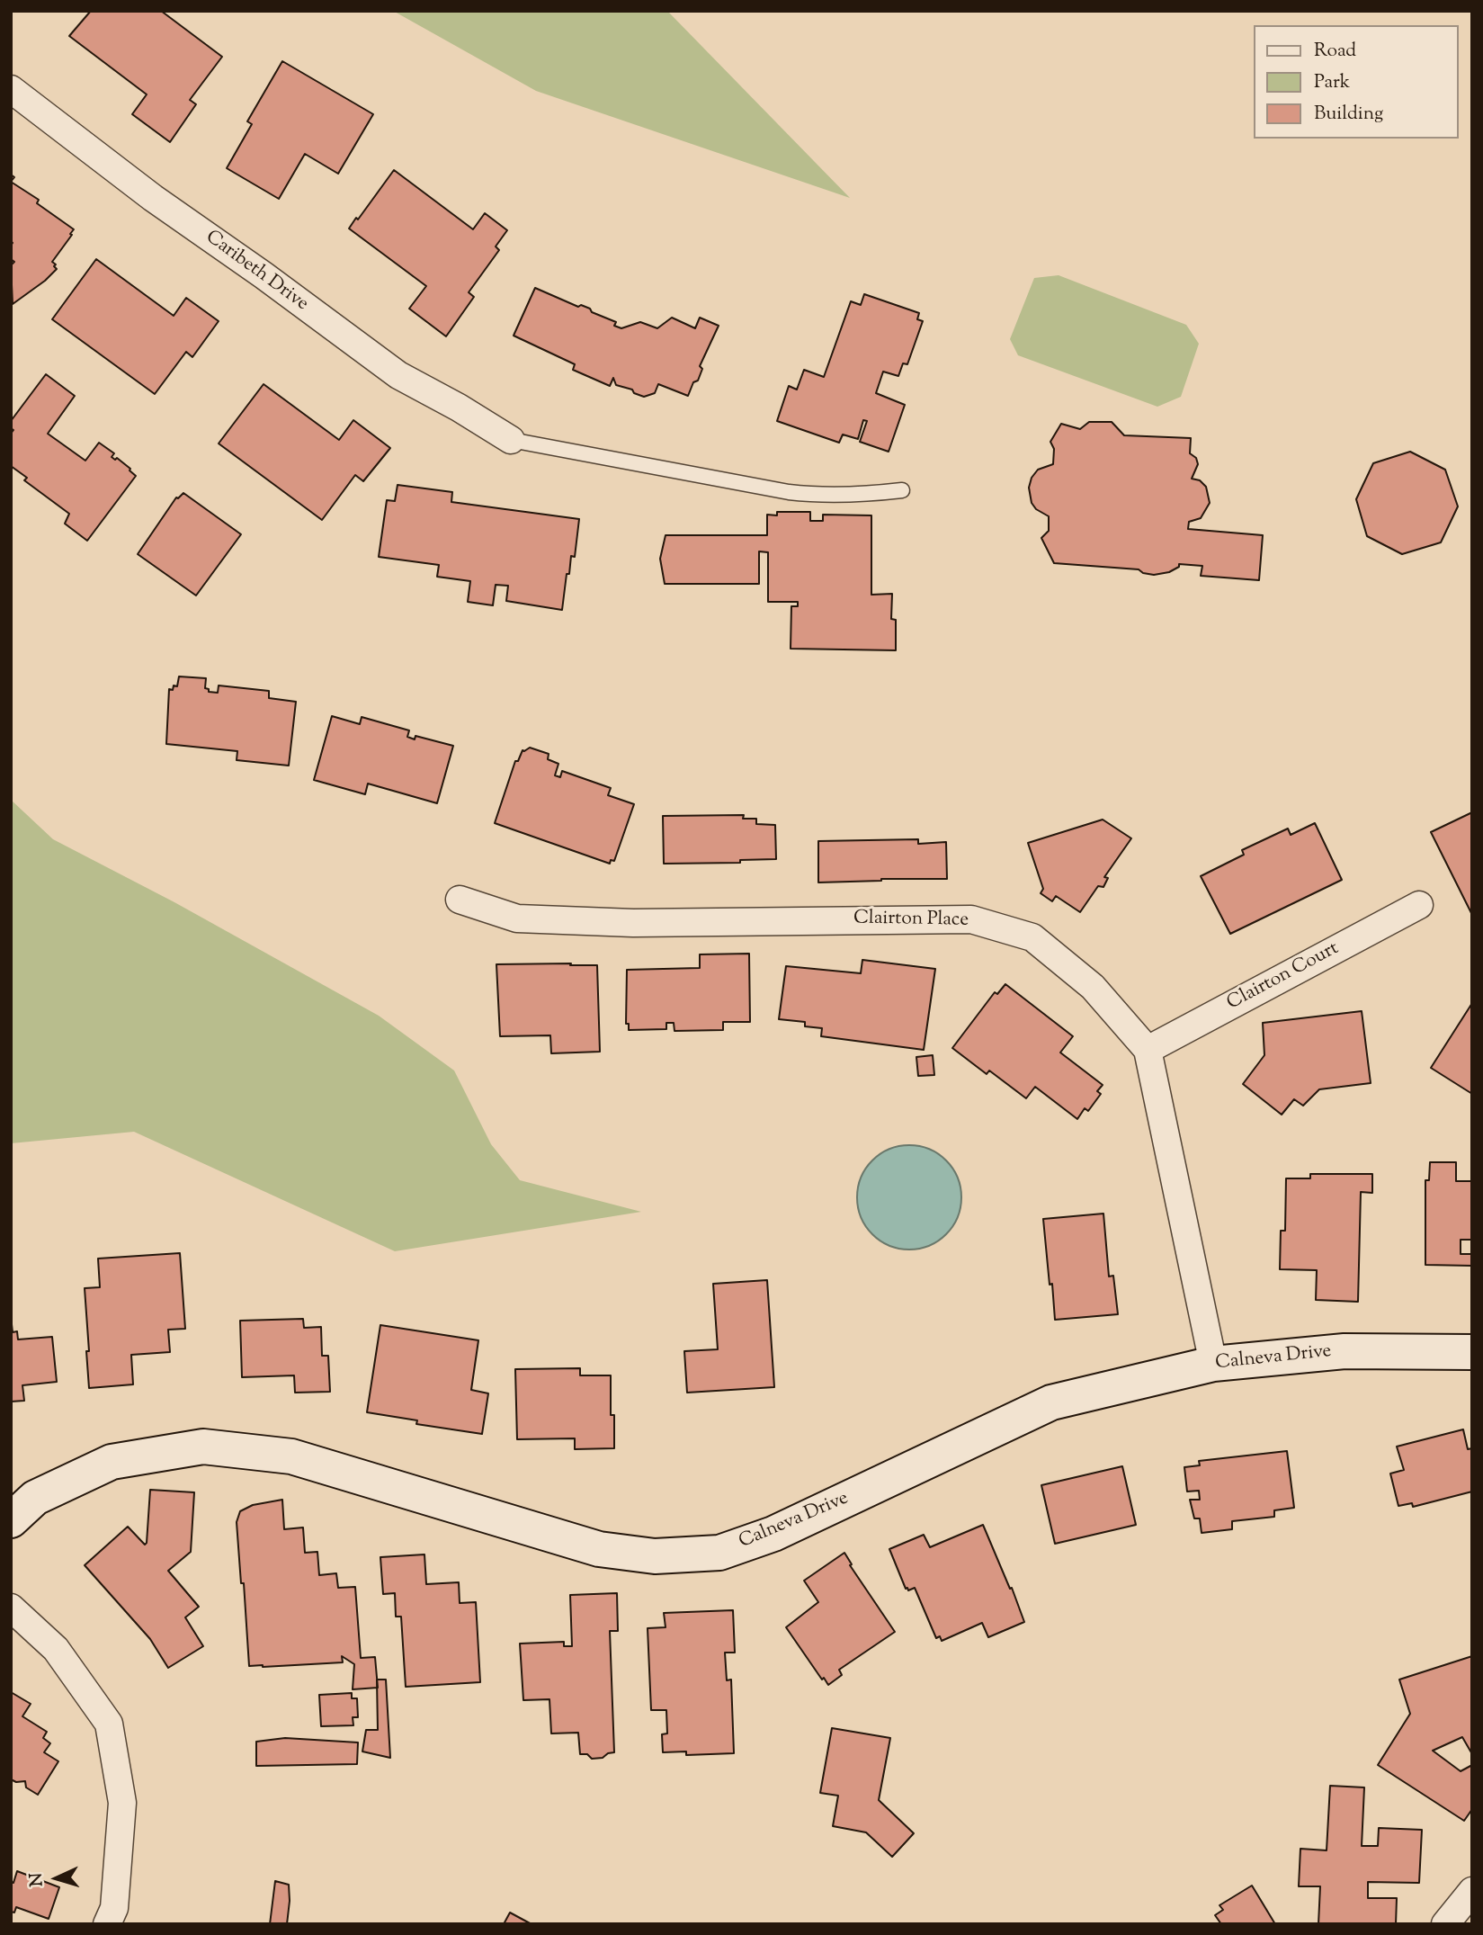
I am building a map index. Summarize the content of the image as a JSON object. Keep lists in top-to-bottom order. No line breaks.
{"streets":{"main road":["Calneva Drive"],"street":["Caribeth Drive","Clairton Place","Clairton Court"]},"crossings":[["Clairton Place","Clairton Court"],["Clairton Place","Calneva Drive"]],"legend":["Road","Park","Building"],"north":"left"}
